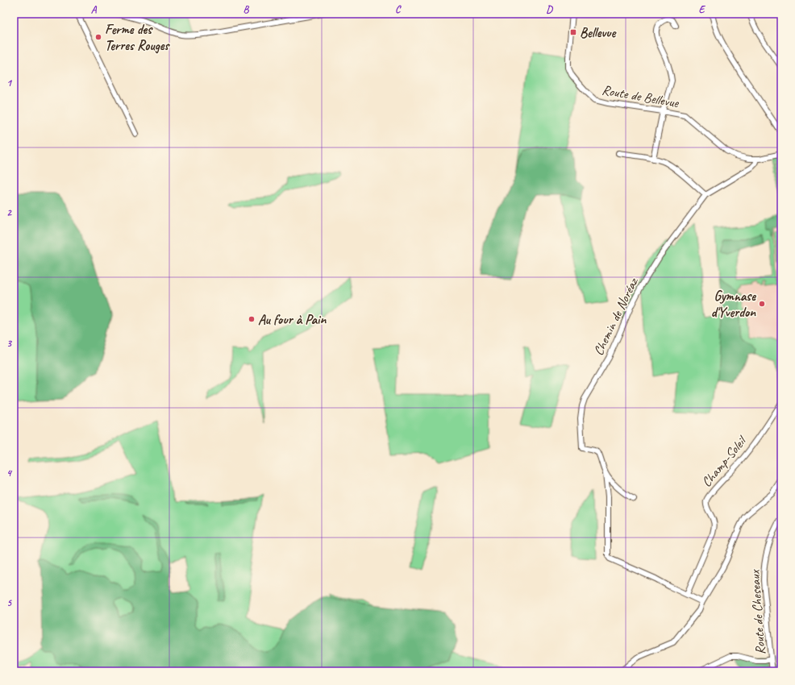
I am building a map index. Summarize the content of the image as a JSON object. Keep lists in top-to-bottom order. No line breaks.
{"streets":{"street":["Route de Bellevue","Chemin de Noréaz","Champ-Soleil","Route de Cheseaux"]},"crossings":[["Route de Bellevue","Chemin de Noréaz"]],"places":{"transit":["Bellevue"],"other":["Ferme des Terres Rouges","Gymnase d'Yverdon","Au four à Pain"]},"grid":{"columns":["A","B","C","D","E"],"rows":["1","2","3","4","5"]}}
